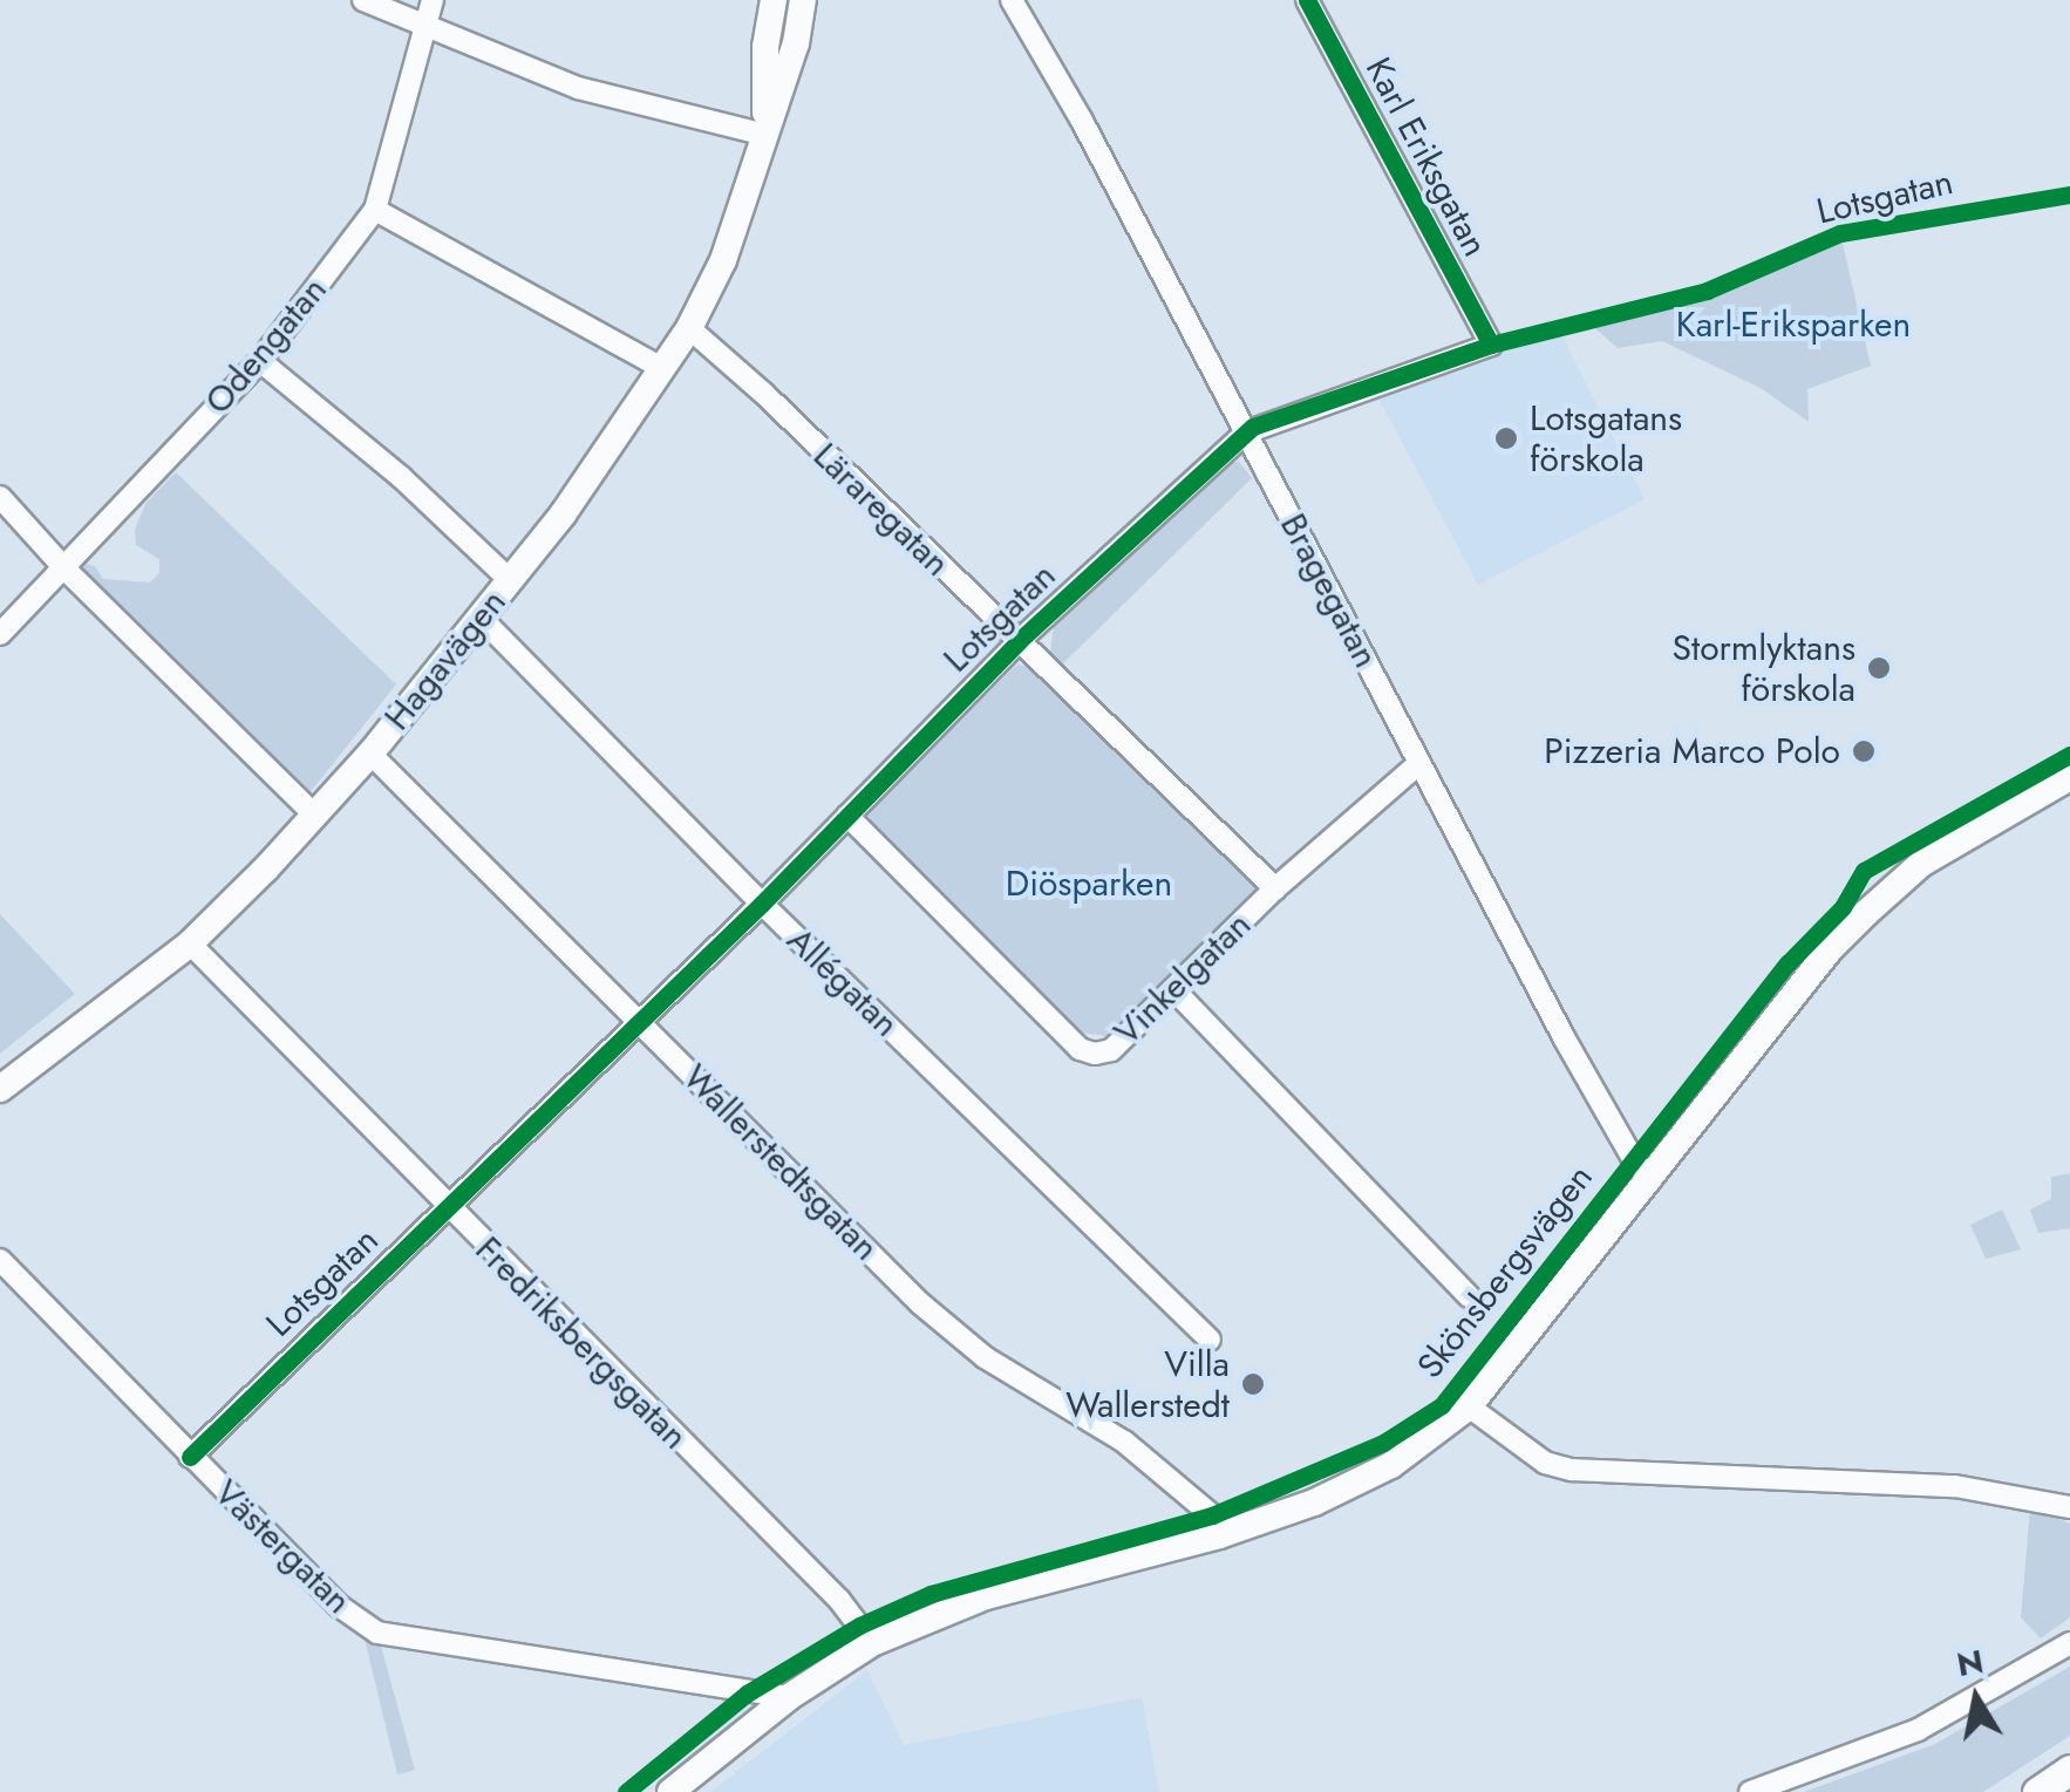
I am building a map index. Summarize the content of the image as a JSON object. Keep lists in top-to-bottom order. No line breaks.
{"streets":{"street":["Karl Eriksgatan","Lotsgatan","Odengatan","Läraregatan","Bragegatan","Hagavägen","Vinkelgatan","Allégatan","Wallerstedtsgatan","Skönsbergsvägen","Fredriksbergsgatan","Västergatan"]},"crossings":[["Karl Eriksgatan","Lotsgatan"],["Lotsgatan","Läraregatan"],["Lotsgatan","Bragegatan"],["Lotsgatan","Vinkelgatan"],["Lotsgatan","Allégatan"],["Lotsgatan","Wallerstedtsgatan"],["Lotsgatan","Fredriksbergsgatan"],["Lotsgatan","Västergatan"],["Läraregatan","Hagavägen"],["Läraregatan","Vinkelgatan"],["Bragegatan","Vinkelgatan"],["Bragegatan","Skönsbergsvägen"],["Hagavägen","Allégatan"],["Hagavägen","Wallerstedtsgatan"],["Hagavägen","Fredriksbergsgatan"],["Wallerstedtsgatan","Skönsbergsvägen"],["Skönsbergsvägen","Fredriksbergsgatan"],["Skönsbergsvägen","Västergatan"]],"parks":["Karl-Eriksparken","Diösparken"],"places":["Lotsgatans förskola","Stormlyktans förskola","Pizzeria Marco Polo","Villa Wallerstedt"],"north":"top"}
